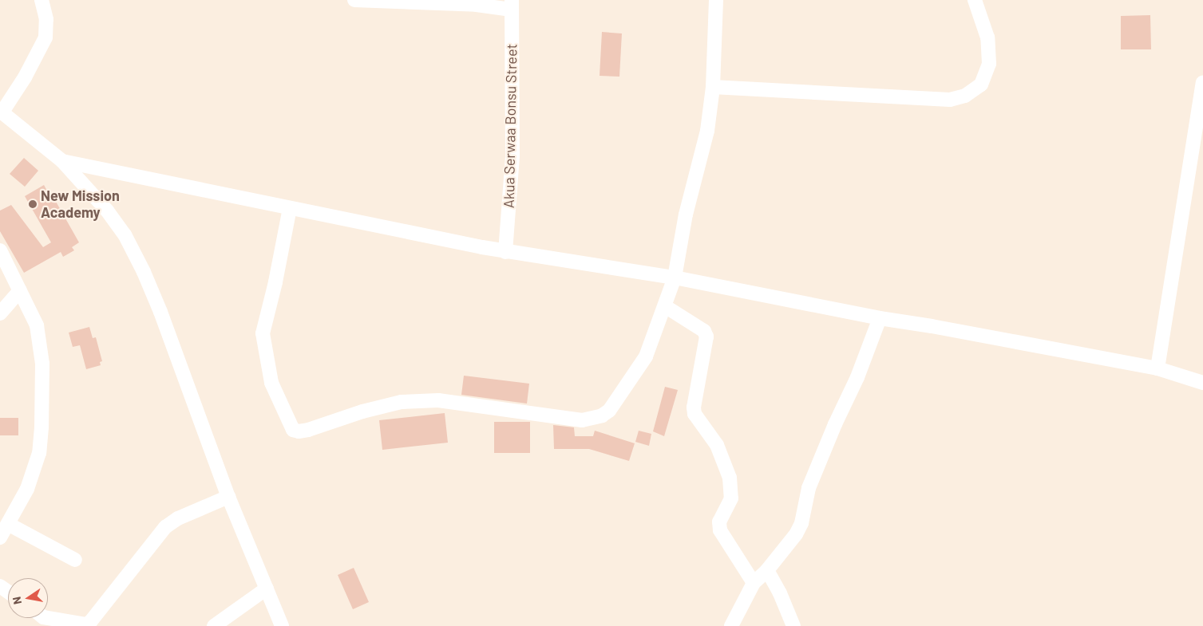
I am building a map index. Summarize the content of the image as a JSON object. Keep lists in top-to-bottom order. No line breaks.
{"streets":{"street":["Akua Serwaa Bonsu Street"]},"places":["New Mission Academy"],"north":"left"}
